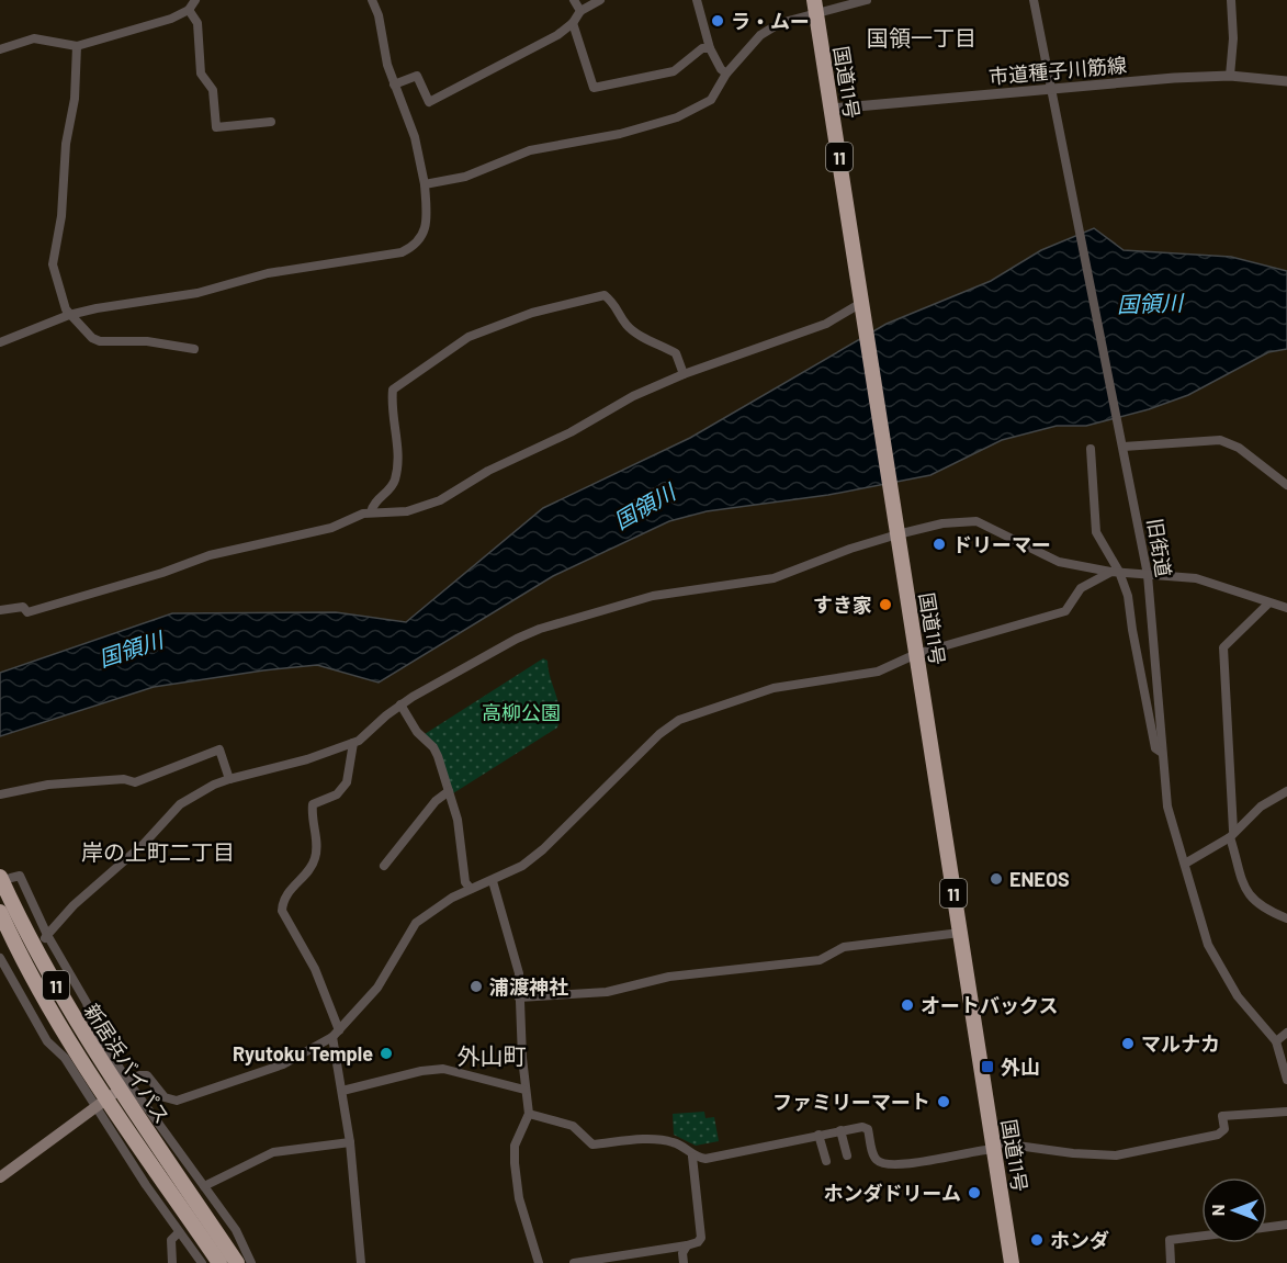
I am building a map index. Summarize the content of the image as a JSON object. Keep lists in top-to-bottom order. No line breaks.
{"streets":{"highway":["国道11号","11","新居浜バイパス"],"street":["市道種子川筋線","旧街道"]},"crossings":[["市道種子川筋線","国道11号"],["市道種子川筋線","旧街道"]],"districts":["国領一丁目","岸の上町二丁目","外山町"],"water":["国領川"],"parks":["高柳公園"],"places":{"other":["ラ・ムー","ドリーマー","すき家","ENEOS","浦渡神社","オートバックス","マルナカ","Ryutoku Temple","ファミリーマート","ホンダドリーム","ホンダ"],"transit":["外山"]},"north":"left"}
